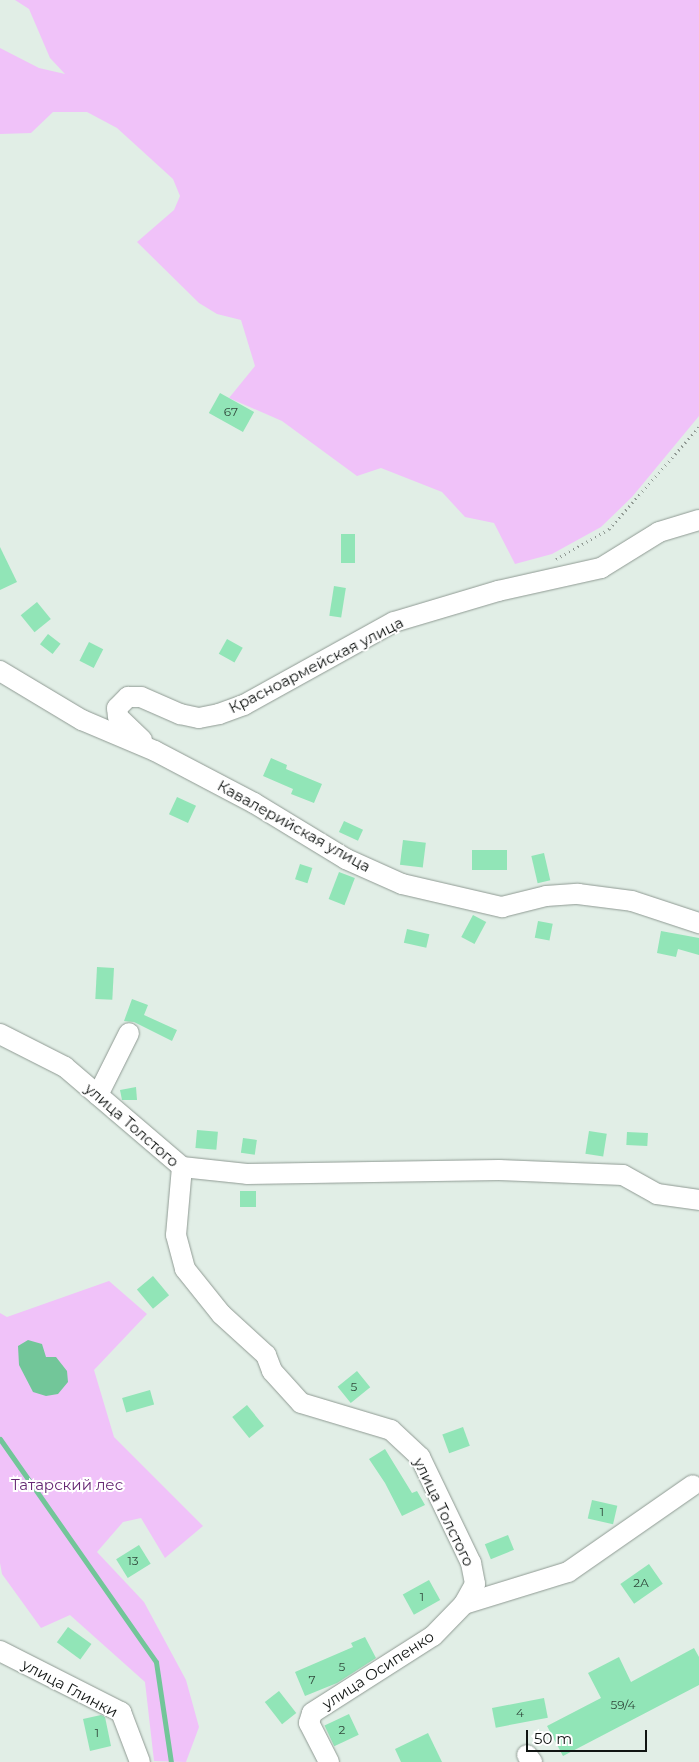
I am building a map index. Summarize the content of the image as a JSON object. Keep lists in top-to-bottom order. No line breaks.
{"streets":{"street":["Красноармейская улица","Кавалерийская улица","улица Толстого","улица Осипенко","улица Глинки"]},"crossings":[["Красноармейская улица","Кавалерийская улица"],["улица Толстого","улица Осипенко"]],"parks":["Татарский лес"],"house_numbers":["67","5","1","13","2А","1","5","7","59/4","4","2","1"],"scale_bar":"50 m"}
